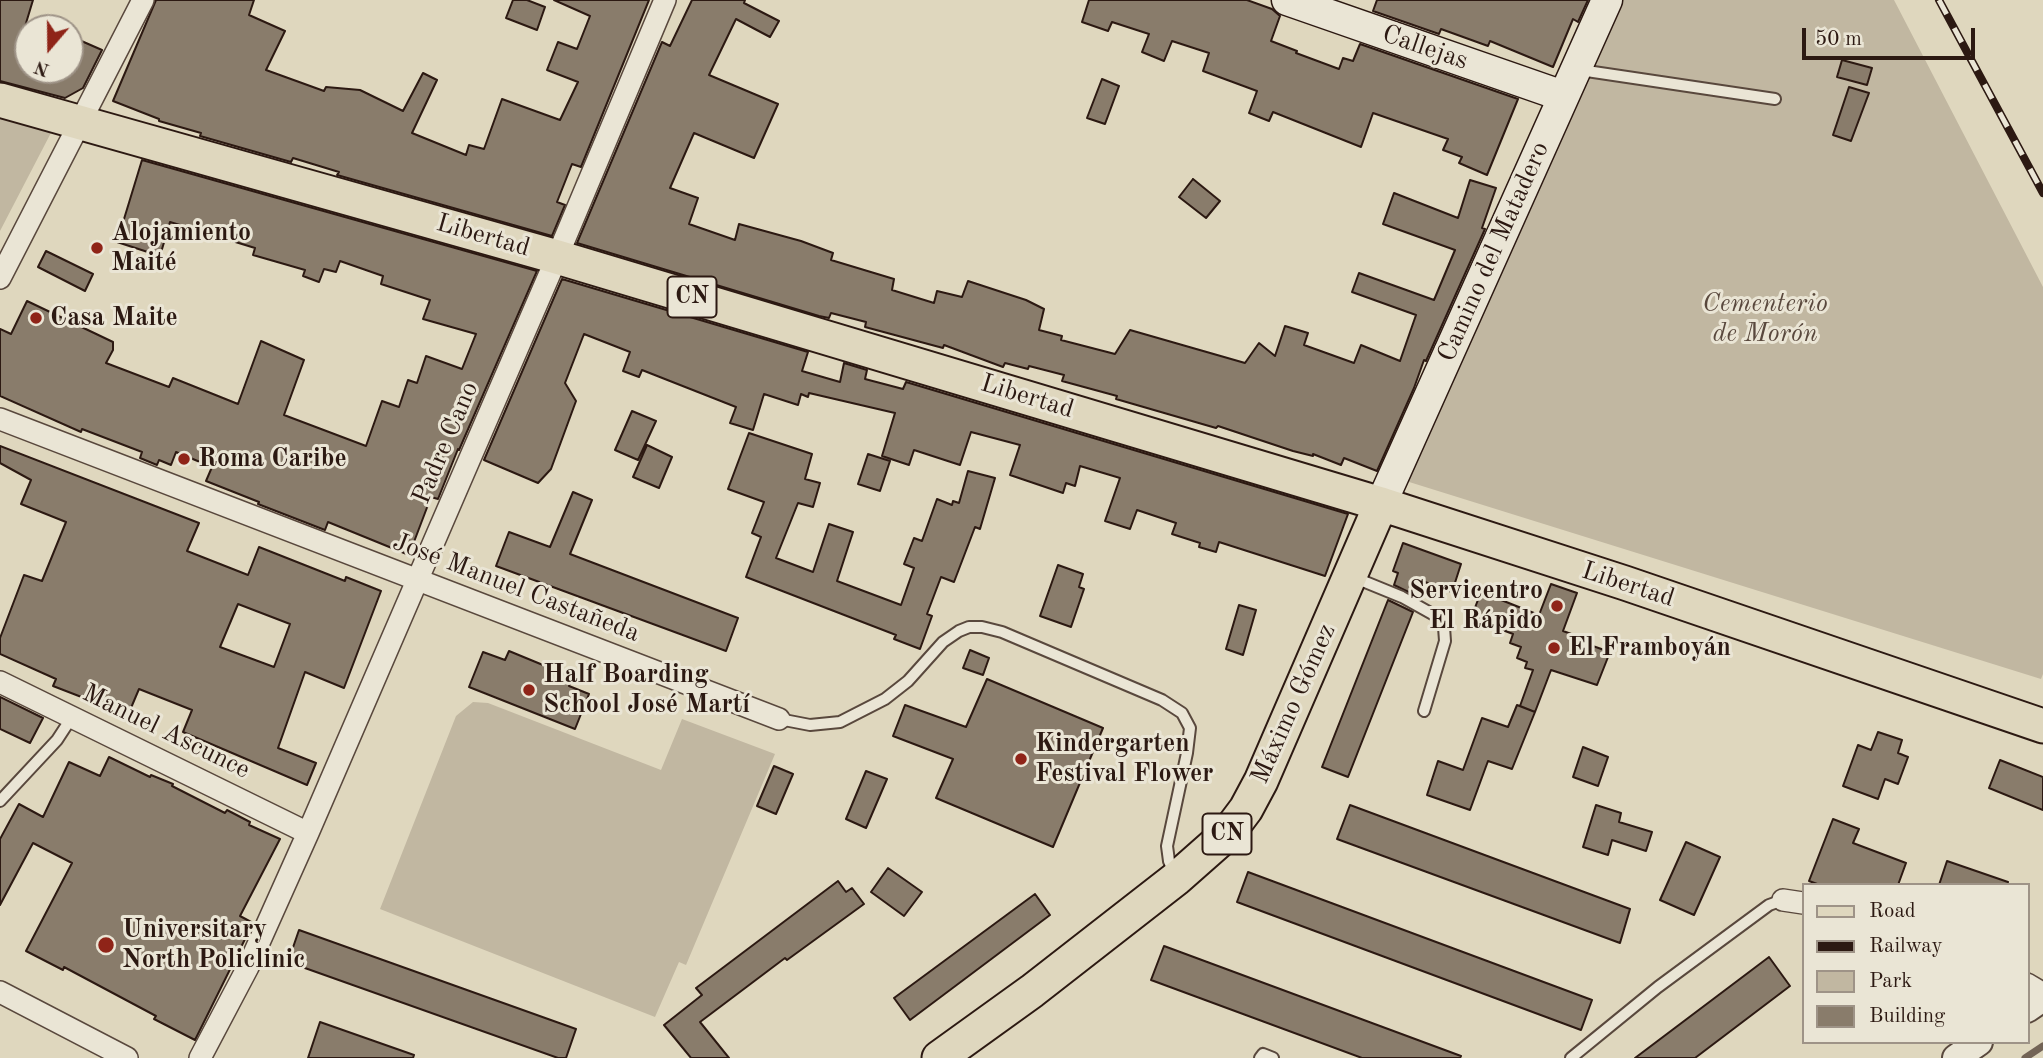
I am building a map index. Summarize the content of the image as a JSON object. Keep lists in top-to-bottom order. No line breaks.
{"streets":{"main road":["Callejas","Libertad","Camino del Matadero","CN","Máximo Gómez"],"street":["Padre Cano","José Manuel Castañeda","Manuel Ascunce"]},"crossings":[["Callejas","Camino del Matadero"],["Libertad","Camino del Matadero"],["Libertad","Padre Cano"],["Libertad","Máximo Gómez"],["Camino del Matadero","Máximo Gómez"],["Padre Cano","José Manuel Castañeda"],["Padre Cano","Manuel Ascunce"],["José Manuel Castañeda","Máximo Gómez"]],"parks":["Cementerio de Morón"],"places":["Alojamiento Maité","Casa Maite","Roma Caribe","Servicentro El Rápido","El Framboyán","Half Boarding School José Martí","Kindergarten Festival Flower","Universitary North Policlinic"],"legend":["Road","Railway","Park","Building"],"scale_bar":"50 m","north":"bottom"}
